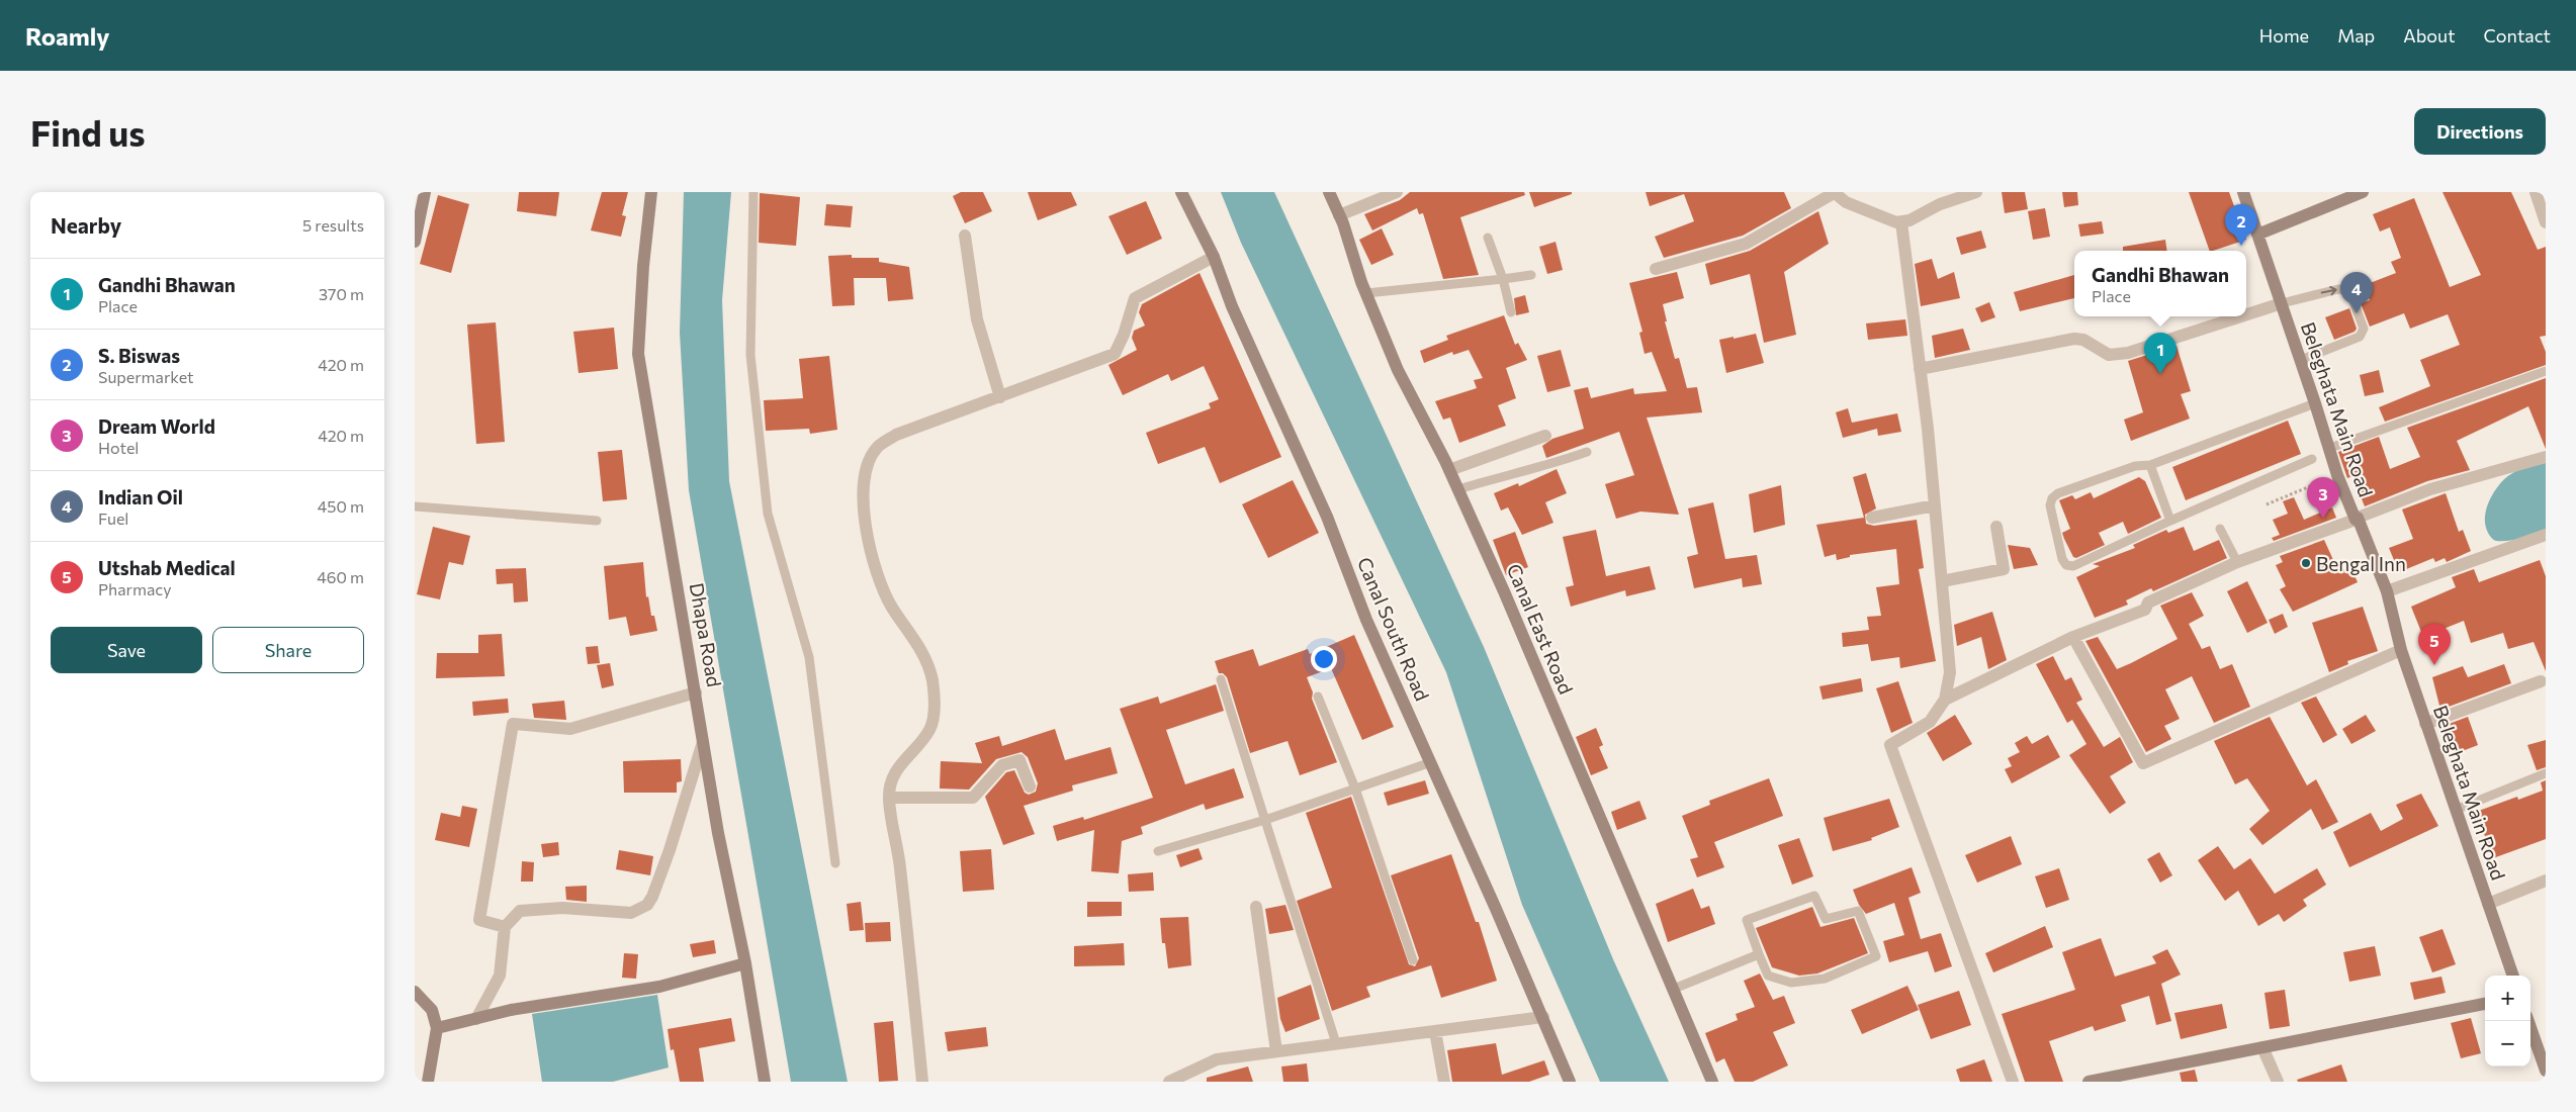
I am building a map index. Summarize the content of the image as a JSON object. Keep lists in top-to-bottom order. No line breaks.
{"streets":{"street":["Beleghata Main Road","Canal South Road","Canal East Road","Dhapa Road"]},"places":["Bengal Inn"],"page":{"header":"Roamly","nav":["Home","Map","About","Contact"],"buttons":["Directions",["Save","Share"]],"title":"Find us","heading":["Nearby","5 results"],"pins":["2","4","1","3","5"],"popup":["Gandhi Bhawan","Place"],"list":[{"mark":"1","name":"Gandhi Bhawan","note":"Place","value":"370 m"},{"mark":"2","name":"S. Biswas","note":"Supermarket","value":"420 m"},{"mark":"3","name":"Dream World","note":"Hotel","value":"420 m"},{"mark":"4","name":"Indian Oil","note":"Fuel","value":"450 m"},{"mark":"5","name":"Utshab Medical","note":"Pharmacy","value":"460 m"}],"map_buttons":["+","−"]}}
